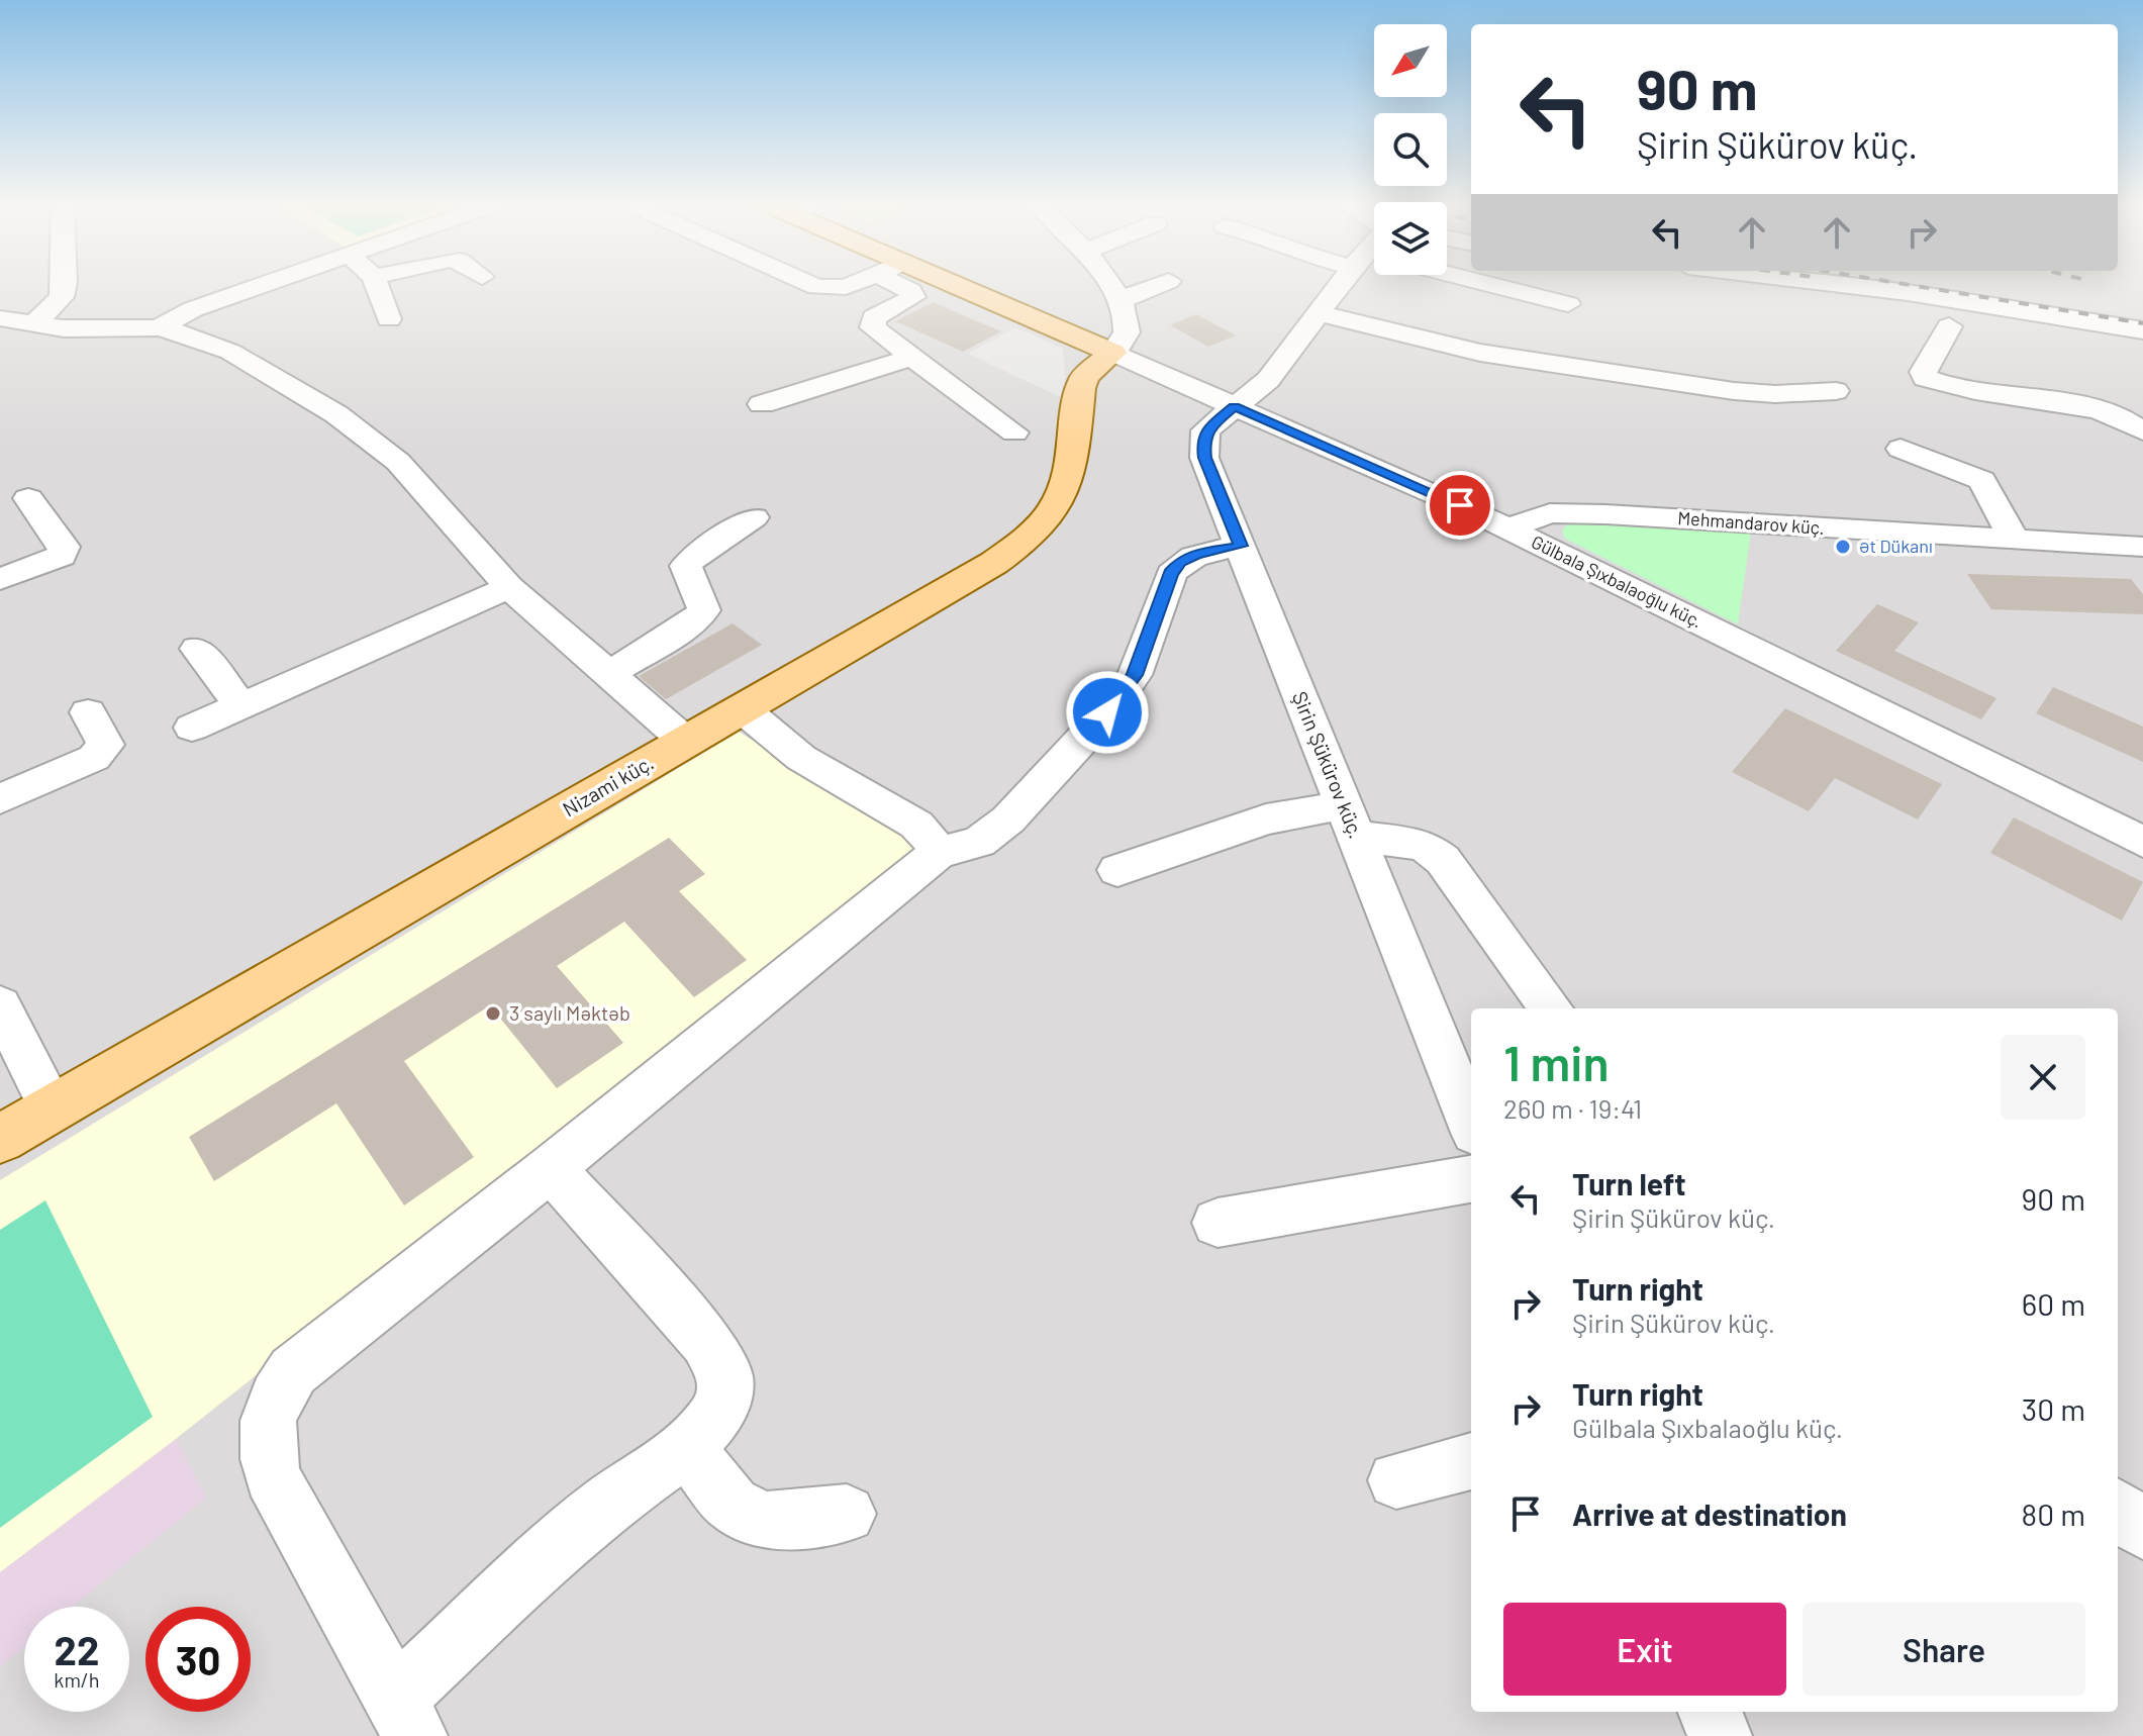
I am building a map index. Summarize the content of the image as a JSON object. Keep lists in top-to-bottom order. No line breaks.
{"streets":{"main road":["Gülbala Şıxbalaoğlu küç.","Nizami küç."],"street":["Mehmandarov küç.","Şirin Şükürov küç."]},"crossings":[["Mehmandarov küç.","Gülbala Şıxbalaoğlu küç."],["Gülbala Şıxbalaoğlu küç.","Şirin Şükürov küç."],["Gülbala Şıxbalaoğlu küç.","Nizami küç."]],"places":["Ət Dükanı","3 saylı Məktəb"],"north":"bottom left","page":{"turn":["90 m","Şirin Şükürov küç."],"heading":["1 min","260 m · 19:41"],"list":[{"name":"Turn left","note":"Şirin Şükürov küç.","value":"90 m"},{"name":"Turn right","note":"Şirin Şükürov küç.","value":"60 m"},{"name":"Turn right","note":"Gülbala Şıxbalaoğlu küç.","value":"30 m"},{"name":"Arrive at destination","value":"80 m"}],"buttons":["Exit","Share"],"speed":"22 km/h","limit":"30"}}
